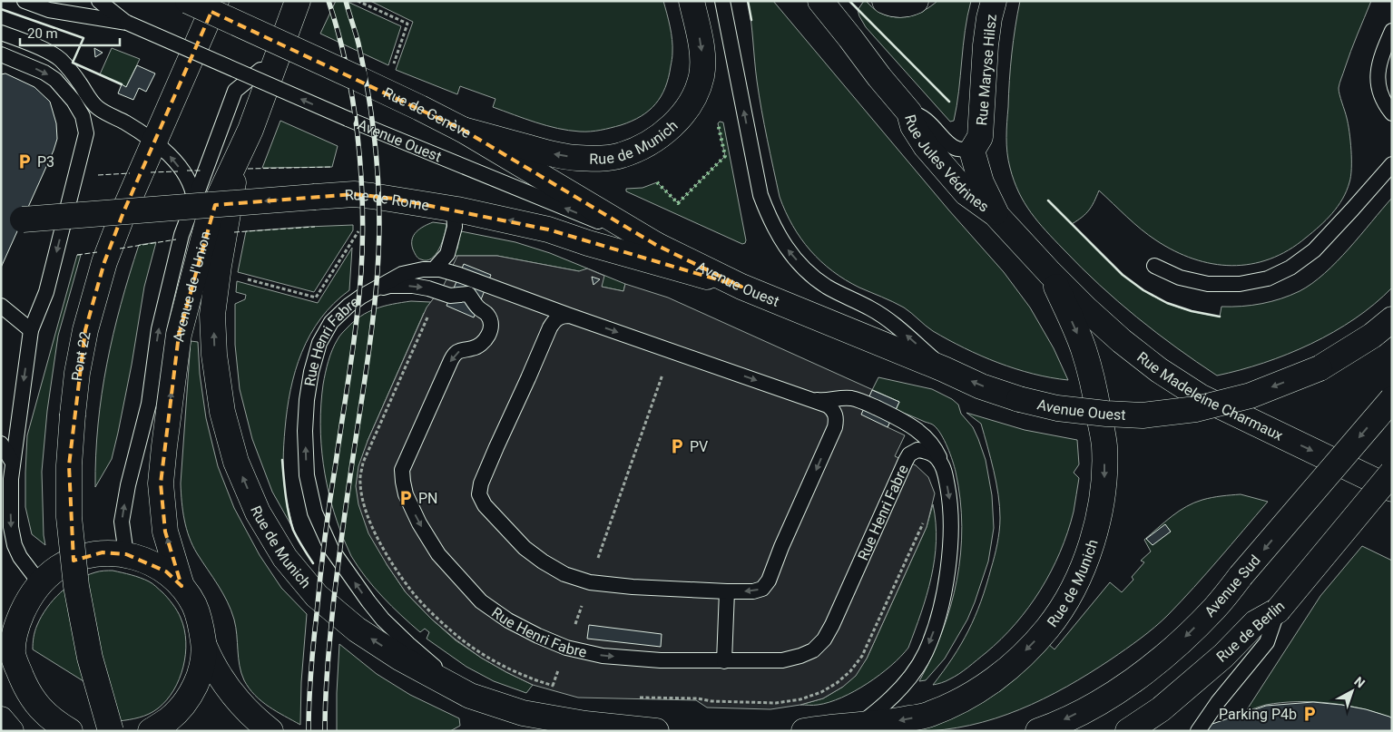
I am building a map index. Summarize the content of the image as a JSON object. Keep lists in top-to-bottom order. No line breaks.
{"streets":{"street":["Rue Maryse Hilsz","Rue de Genève","Rue de Munich","Avenue Ouest","Rue Jules Védrines","Rue de Rome","Avenue de l'Union","Pont 22","Rue Madeleine Charmaux","Avenue Sud","Rue de Berlin"],"lane":["Rue Henri Fabre"]},"crossings":[["Rue de Genève","Rue de Munich"],["Rue de Genève","Avenue Ouest"],["Rue de Munich","Rue Jules Védrines"],["Rue de Munich","Avenue de l'Union"],["Rue de Munich","Rue Henri Fabre"],["Rue de Munich","Rue Madeleine Charmaux"],["Avenue Ouest","Rue de Rome"],["Rue Jules Védrines","Rue Madeleine Charmaux"]],"one_way":["Avenue Ouest","Rue de Rome","Avenue de l'Union","Rue Madeleine Charmaux","Avenue Sud"],"places":{"parking":["P3","PV","PN","Parking P4b"]},"scale_bar":"20 m","north":"top right"}
